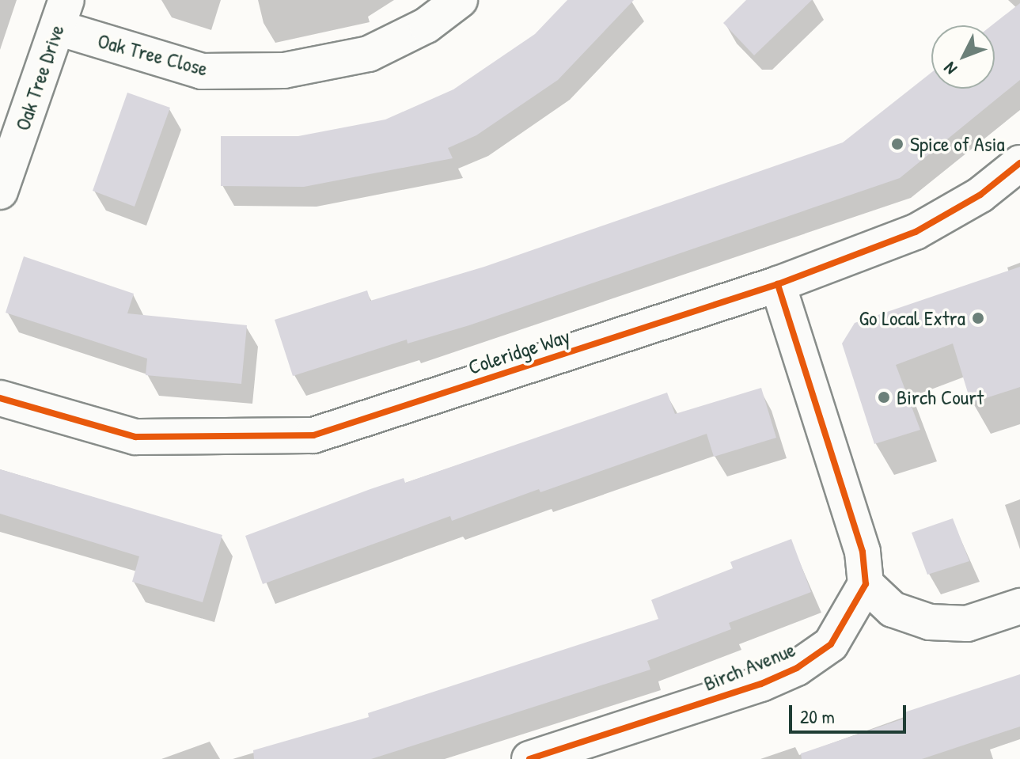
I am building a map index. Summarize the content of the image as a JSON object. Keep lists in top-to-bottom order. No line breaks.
{"streets":{"street":["Oak Tree Close","Oak Tree Drive","Coleridge Way","Birch Avenue"]},"crossings":[["Oak Tree Close","Oak Tree Drive"]],"places":["Spice of Asia","Go Local Extra","Birch Court"],"scale_bar":"20 m","north":"bottom left"}
